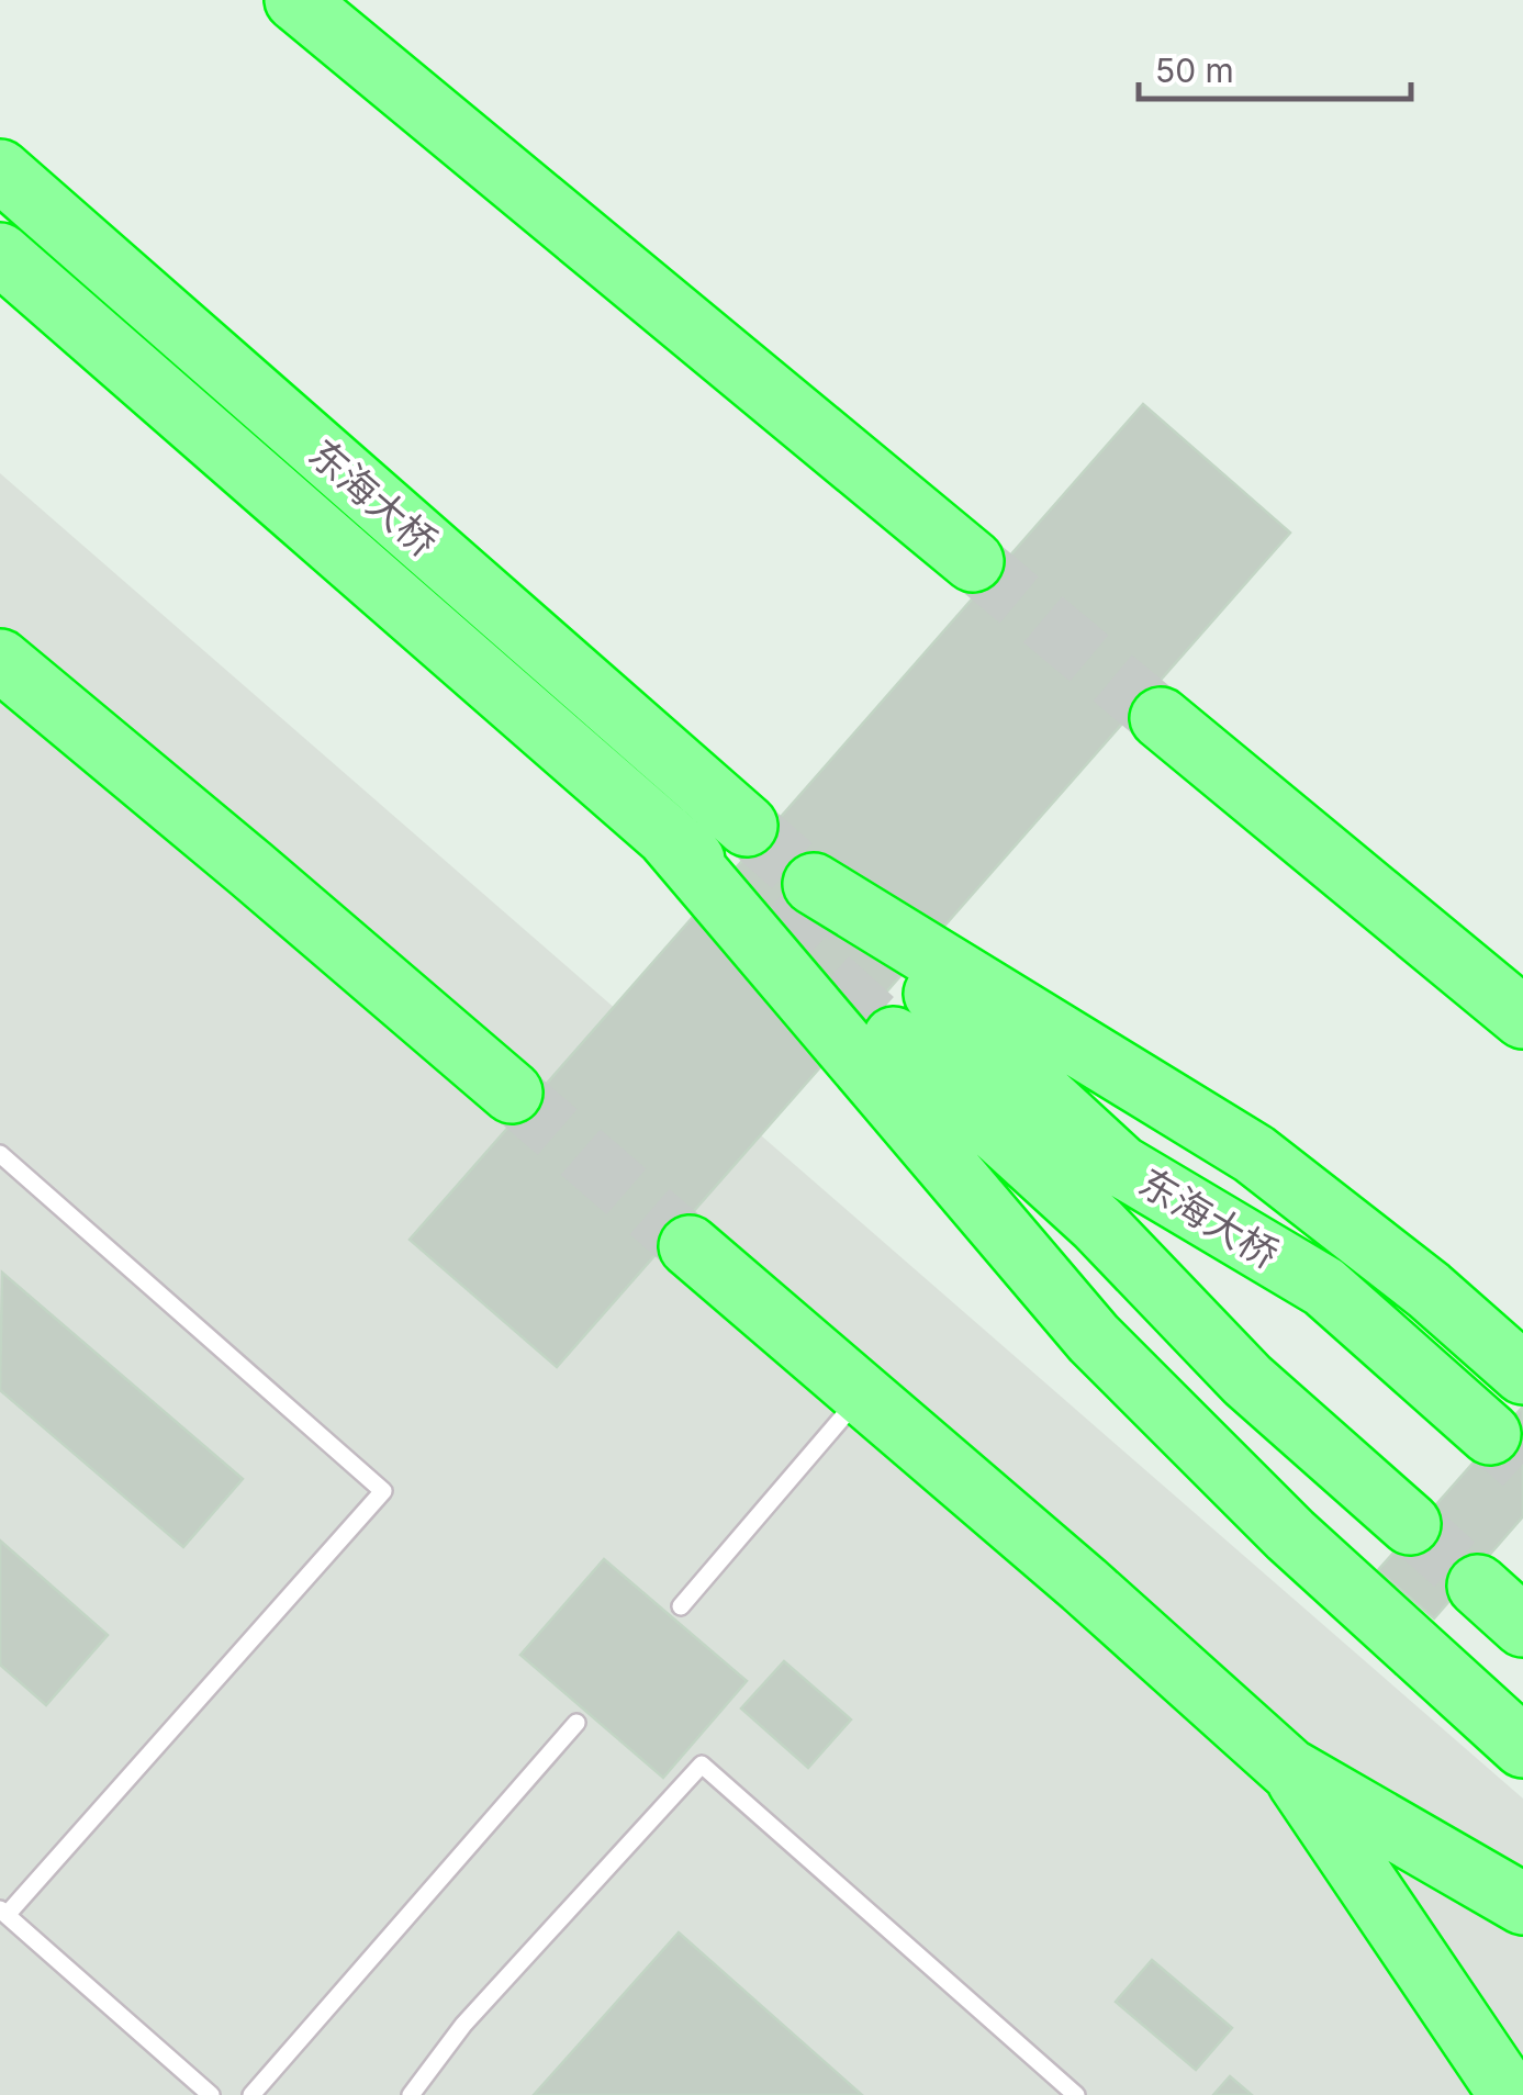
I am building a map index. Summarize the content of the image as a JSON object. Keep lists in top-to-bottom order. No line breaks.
{"streets":{"highway":["东海大桥"]},"scale_bar":"50 m"}
